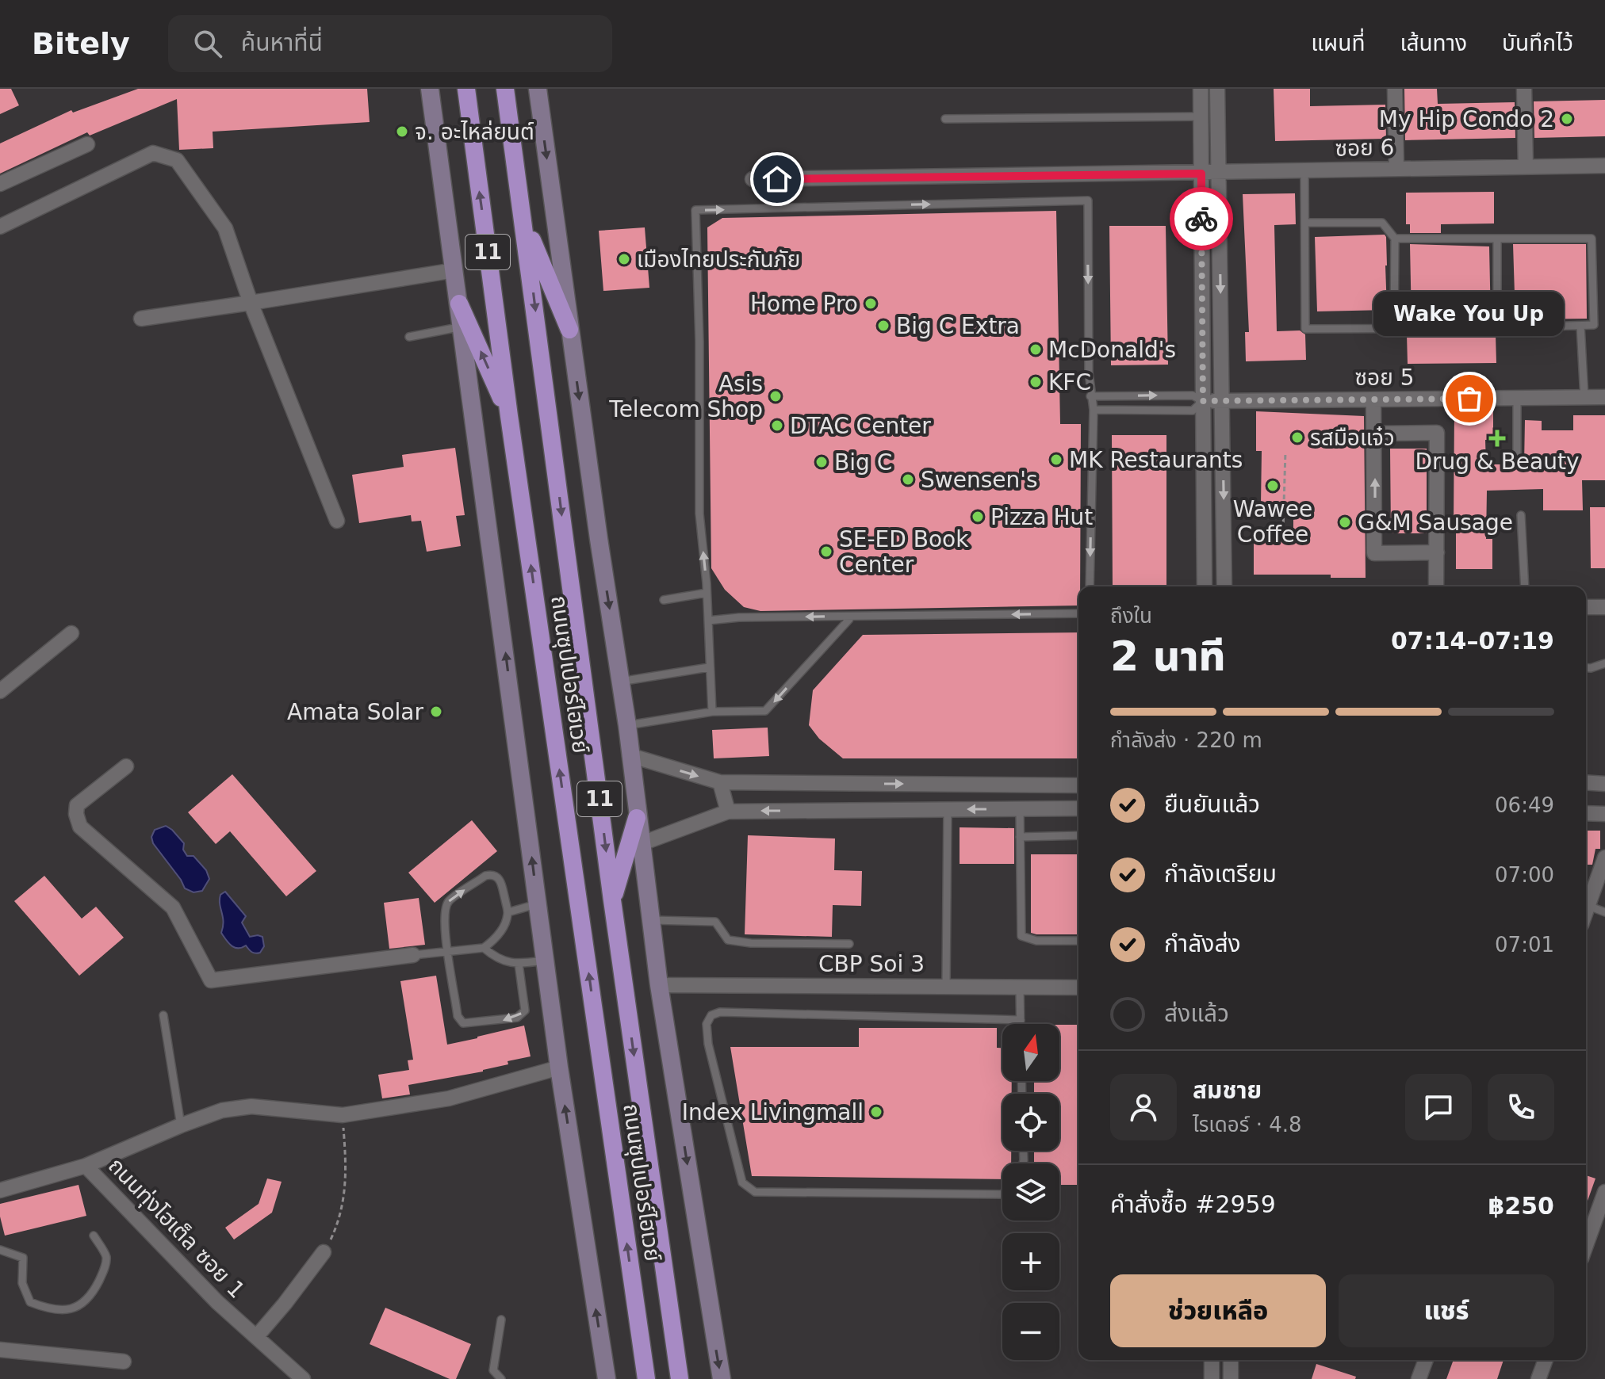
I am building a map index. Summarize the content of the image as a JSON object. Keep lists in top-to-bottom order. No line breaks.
{"streets":{"highway":["11","ถนนซุปเปอร์ไฮเวย์"],"street":["ซอย 6","ซอย 5","CBP Soi 3","ถนนทุ่งโฮเต็ล ซอย 1"]},"places":{"other":["My Hip Condo 2","จ. อะไหล่ยนต์","เมืองไทยประกันภัย","Home Pro","Big C Extra","McDonald's","KFC","Asis Telecom Shop","Wake You Up","DTAC Center","รสมือแจ๋ว","MK Restaurants","Big C","Swensen's","Wawee Coffee","Pizza Hut","G&M Sausage","SE-ED Book Center","Amata Solar","Index Livingmall"],"health":["Drug & Beauty"]},"north":"top","page":{"header":"Bitely","search":"ค้นหาที่นี่","nav":["แผนที่","เส้นทาง","บันทึกไว้"],"bubble":"Wake You Up","heading":["2 นาที","ถึงใน","07:14–07:19"],"panel":["สมชาย","ไรเดอร์ · 4.8","คำสั่งซื้อ #2959","฿250"],"bar":"กำลังส่ง · 220 m","list":[["ยืนยันแล้ว","06:49"],["กำลังเตรียม","07:00"],["กำลังส่ง","07:01"],"ส่งแล้ว"],"map_buttons":["+","−"],"buttons":["ช่วยเหลือ","แชร์"]}}
